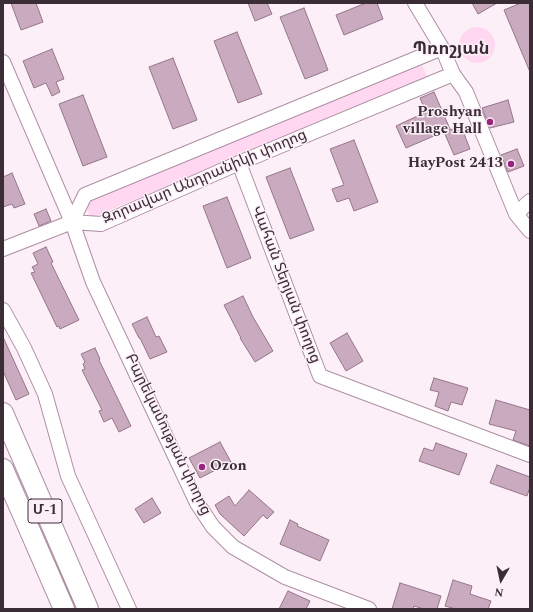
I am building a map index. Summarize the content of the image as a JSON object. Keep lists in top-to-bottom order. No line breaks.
{"streets":{"highway":["Մ-1"],"street":["Զորավար Անդրանիկի փողոց","Վահան Տերյան փողոց","Բարեկամության փողոց"]},"crossings":[["Զորավար Անդրանիկի փողոց","Վահան Տերյան փողոց"],["Զորավար Անդրանիկի փողոց","Բարեկամության փողոց"]],"districts":["Պռոշյան"],"places":["Proshyan village Hall","HayPost 2413","Ozon"],"north":"bottom"}
